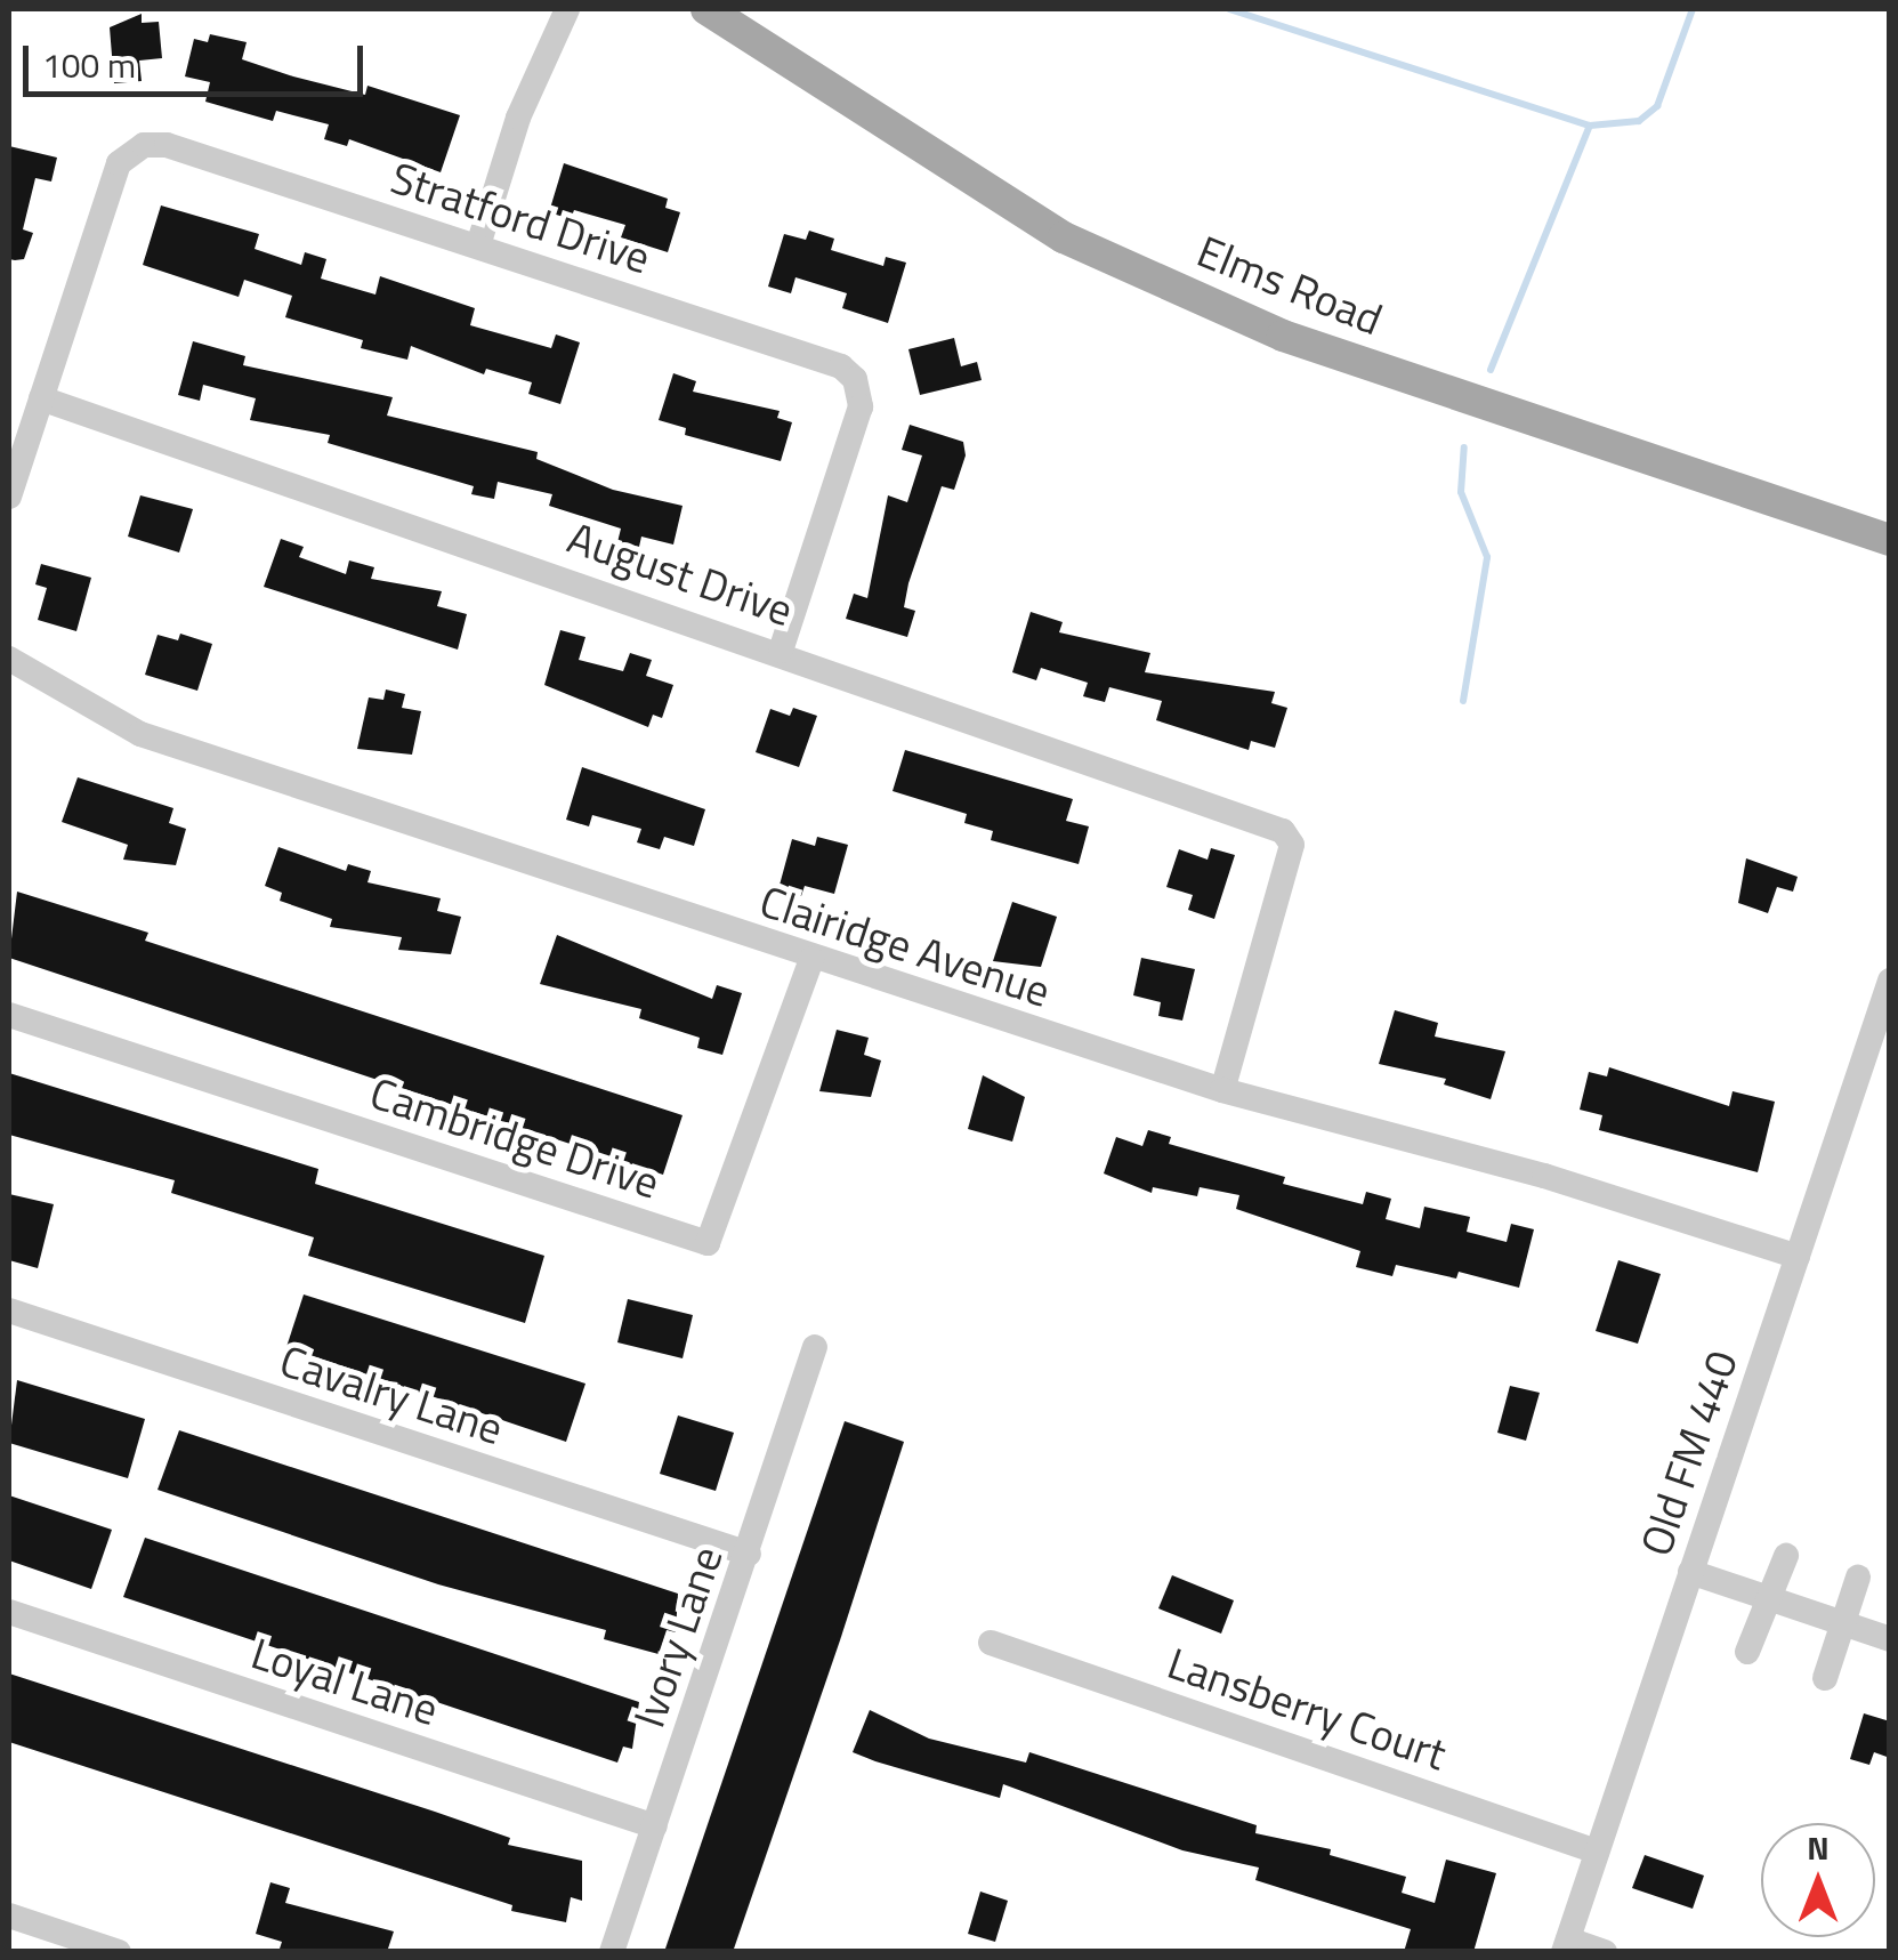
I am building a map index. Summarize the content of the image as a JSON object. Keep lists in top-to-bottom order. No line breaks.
{"streets":{"main road":["Elms Road"],"street":["Stratford Drive","August Drive","Clairidge Avenue","Cambridge Drive","Cavalry Lane","Old FM 440","Ivory Lane","Loyal Lane","Lansberry Court"]},"crossings":[["Stratford Drive","August Drive"],["August Drive","Clairidge Avenue"],["Clairidge Avenue","Cambridge Drive"],["Clairidge Avenue","Old FM 440"],["Cavalry Lane","Ivory Lane"],["Old FM 440","Lansberry Court"],["Ivory Lane","Loyal Lane"]],"scale_bar":"100 m","north":"top"}
